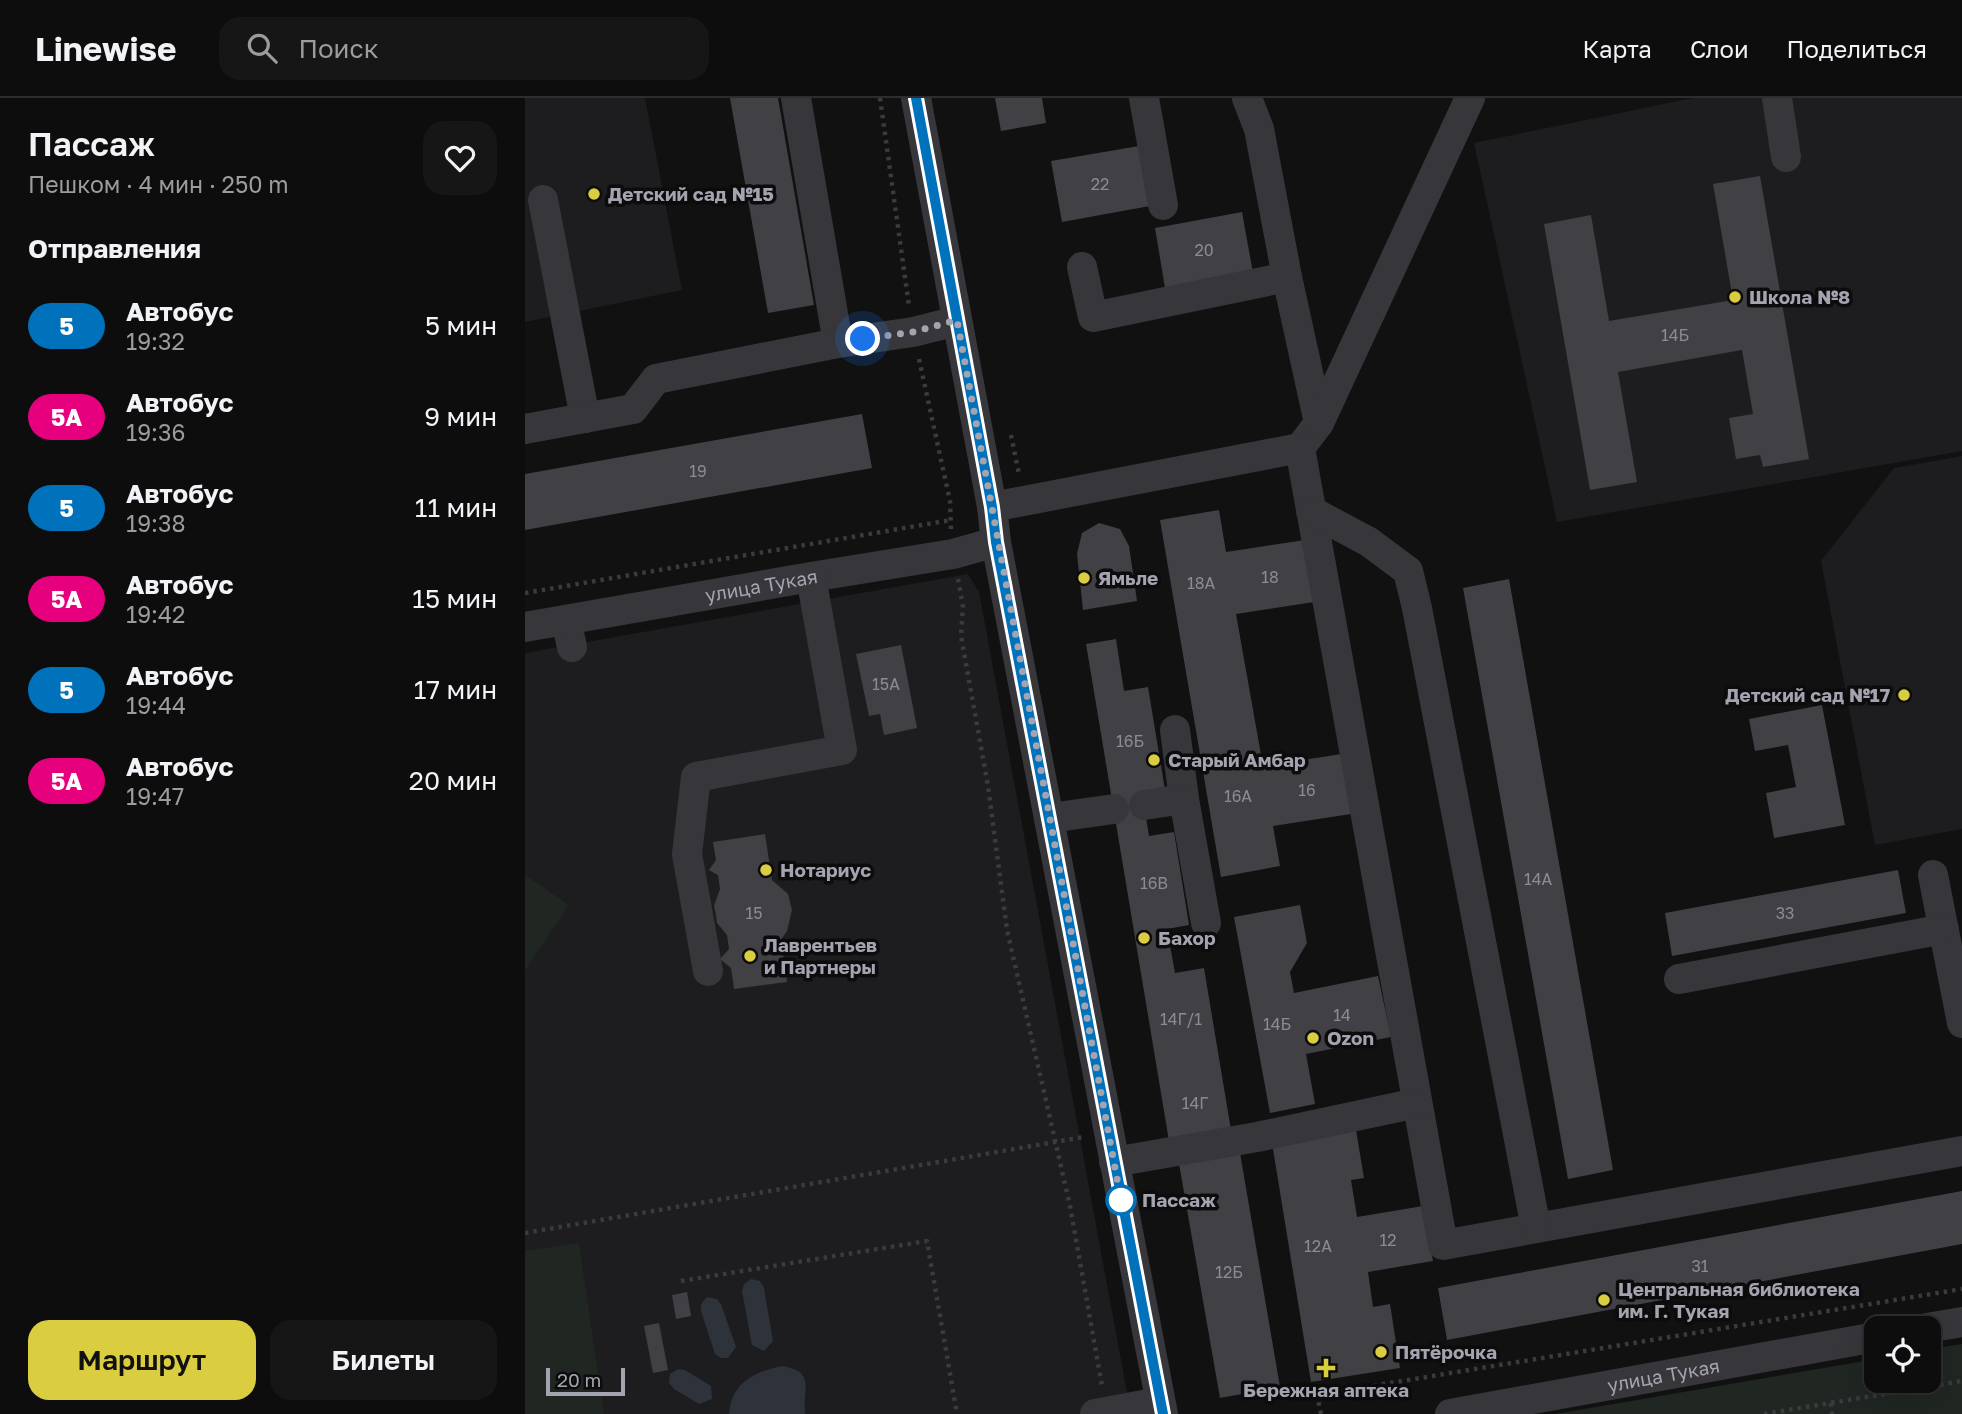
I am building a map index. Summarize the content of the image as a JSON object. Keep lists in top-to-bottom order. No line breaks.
{"streets":{"street":["улица Тукая"]},"places":{"other":["Детский сад №15","Школа №8","Ямьле","Детский сад №17","Старый Амбар","Нотариус","Бахор","Лаврентьев и Партнеры","Ozon","Пассаж","Центральная библиотека им. Г. Тукая","Пятёрочка"],"health":["Бережная аптека"]},"lines":["bus line 5"],"house_numbers":["22","20","14Б","19","18","18А","15А","16Б","16","16А","14А","16В","15","33","14","14Г/1","14Б","14Г","12","12А","31","12Б"],"scale_bar":"20 m","page":{"header":"Linewise","search":"Поиск","nav":["Карта","Слои","Поделиться"],"heading":[["Пассаж","Пешком · 4 мин · 250 m"],"Отправления"],"list":[{"mark":"5","name":"Автобус","note":"19:32","value":"5 мин"},{"mark":"5А","name":"Автобус","note":"19:36","value":"9 мин"},{"mark":"5","name":"Автобус","note":"19:38","value":"11 мин"},{"mark":"5А","name":"Автобус","note":"19:42","value":"15 мин"},{"mark":"5","name":"Автобус","note":"19:44","value":"17 мин"},{"mark":"5А","name":"Автобус","note":"19:47","value":"20 мин"}],"buttons":["Маршрут","Билеты"],"scale":"20 m"}}
